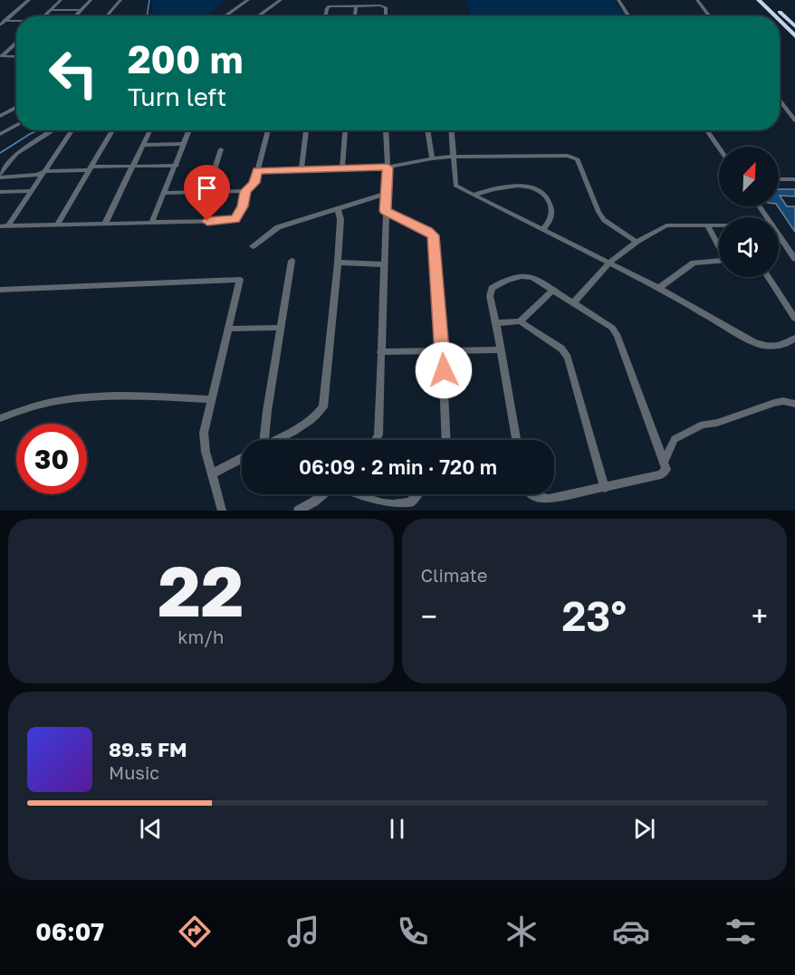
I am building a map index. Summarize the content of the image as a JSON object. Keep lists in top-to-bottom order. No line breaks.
{"north":"top right","page":{"turn":["200 m","Turn left"],"limit":"30","trip":"06:09 · 2 min · 720 m","tile":[["22","km/h"],"Climate"],"heat":["−","23°","+"],"song":["89.5 FM","Music"],"tabs":"06:07"}}
